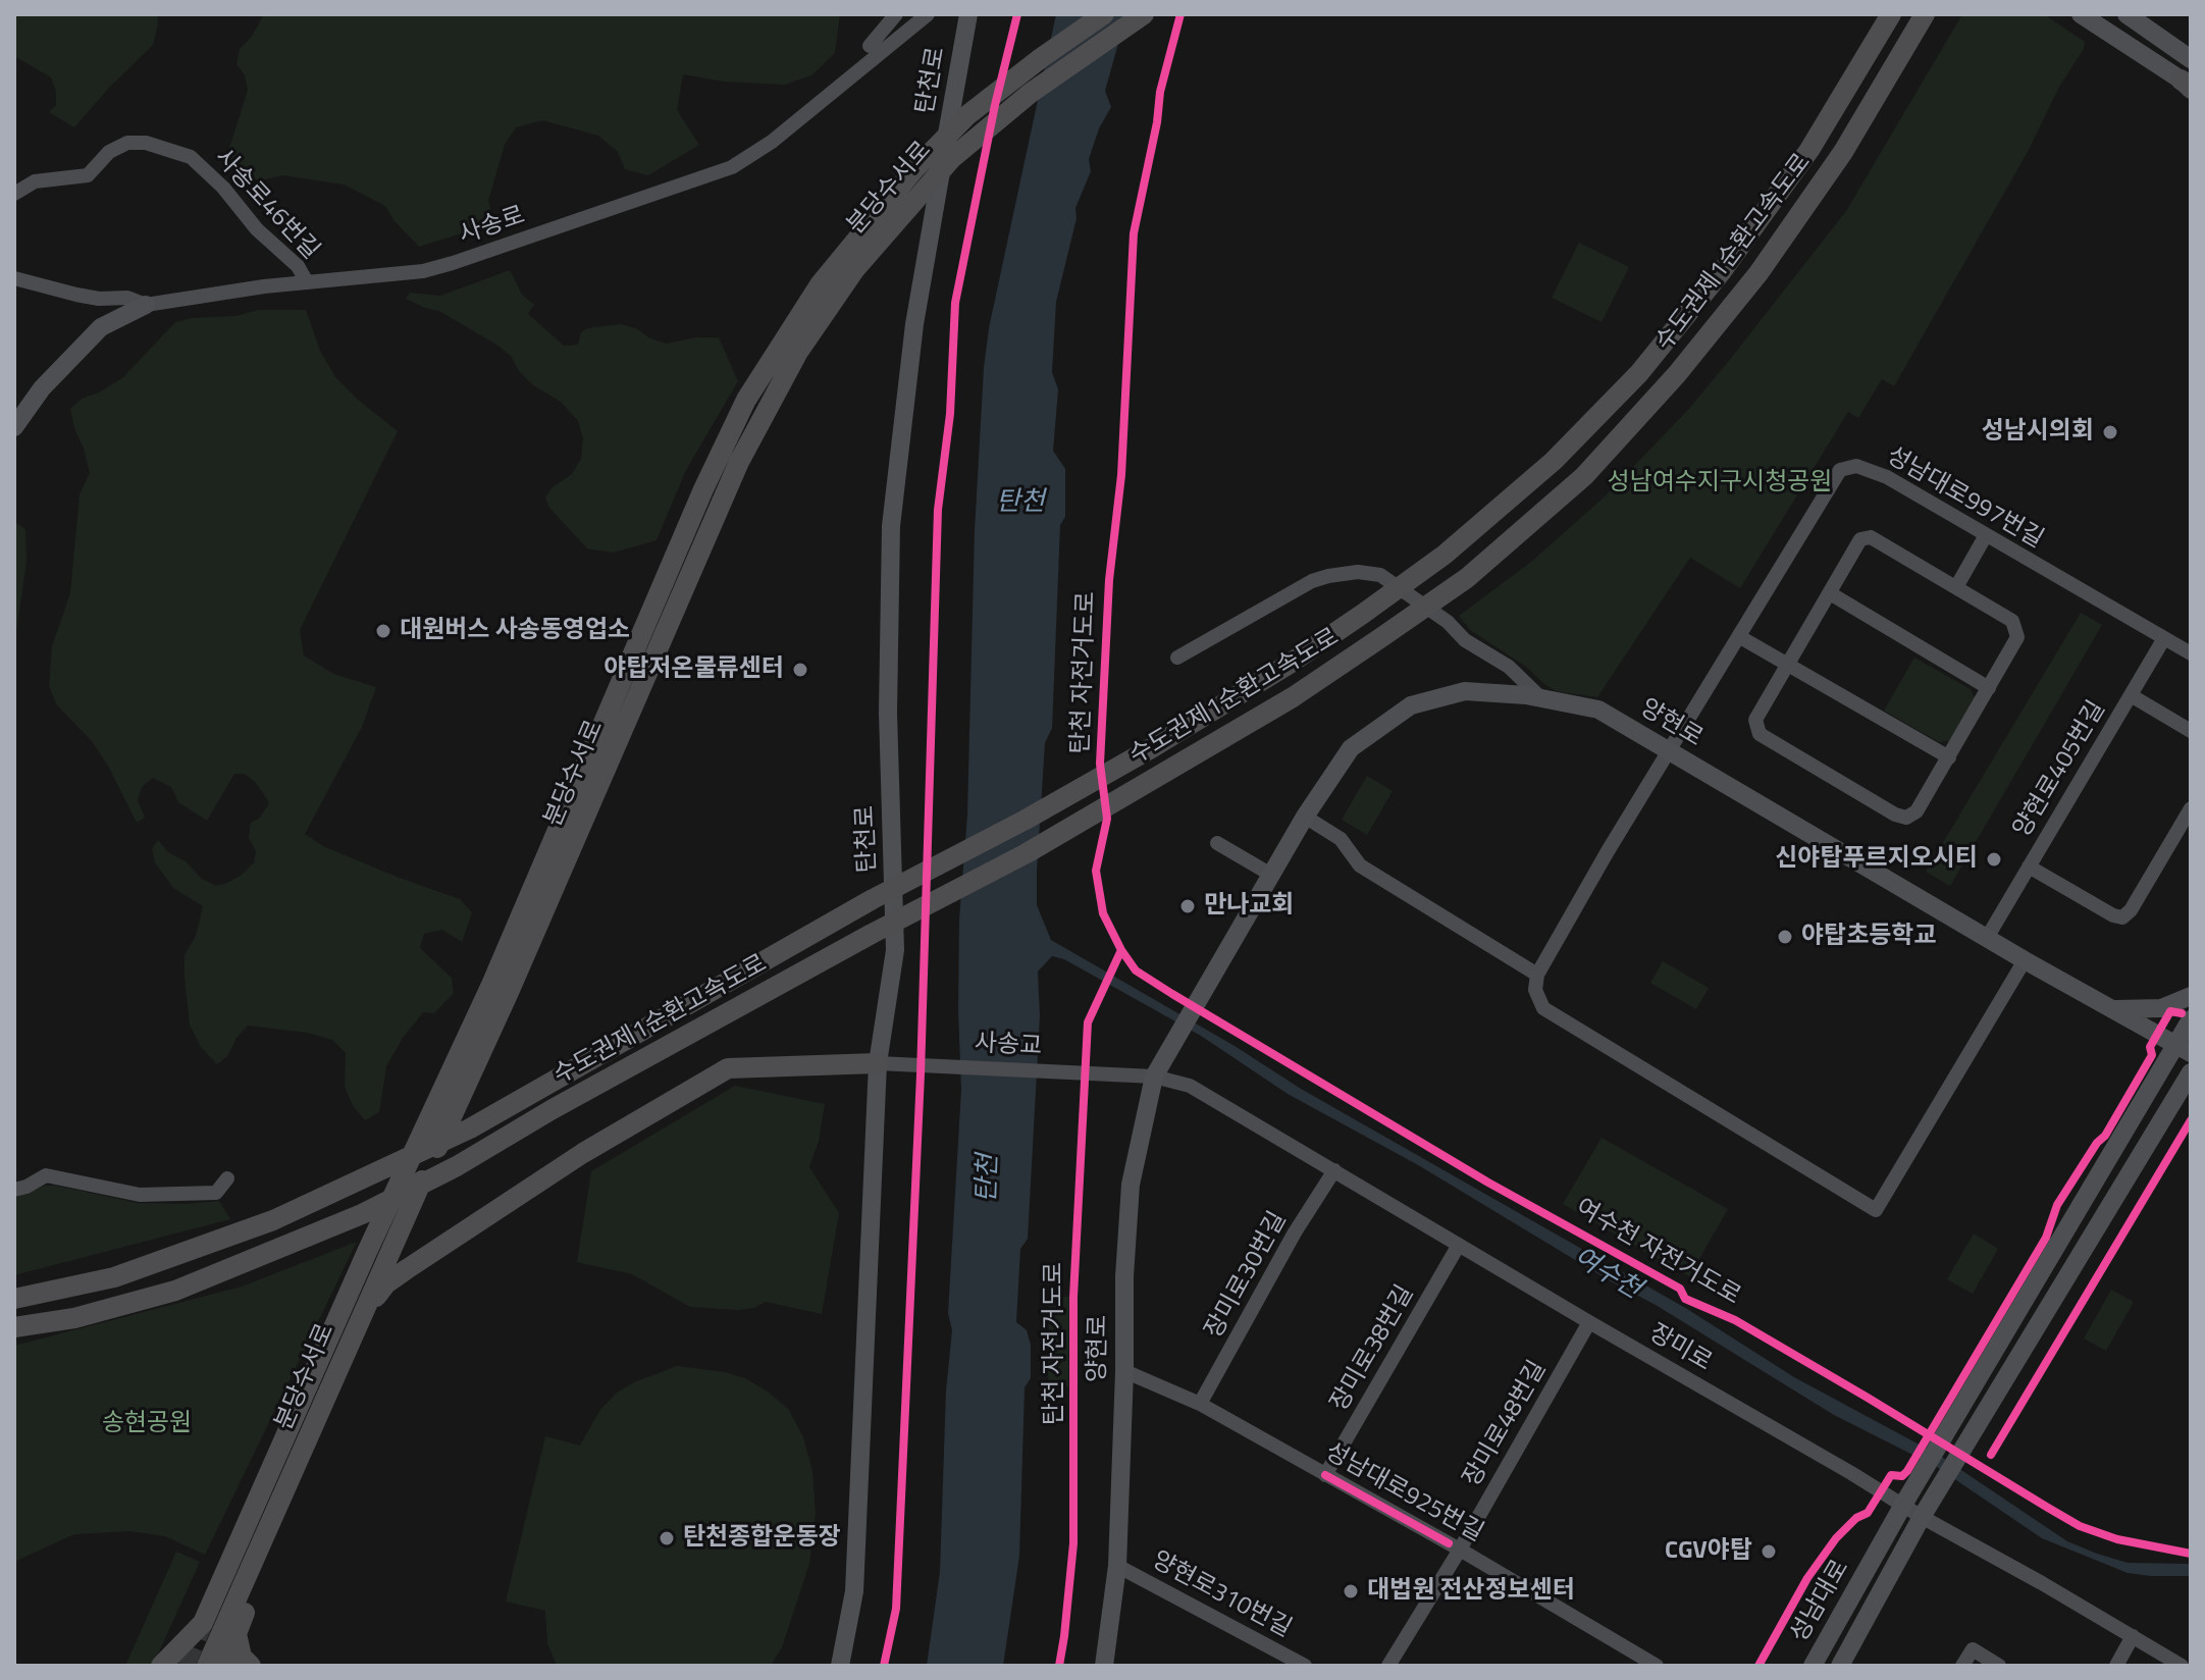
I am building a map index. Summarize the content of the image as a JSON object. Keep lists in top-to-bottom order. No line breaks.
{"streets":{"highway":["분당수서로","수도권제1순환고속도로"],"main road":["탄천로","양현로","성남대로"],"street":["사송로46번길","사송로","성남대로997번길","양현로405번길","사송교","장미로30번길","장미로38번길","장미로","장미로48번길","성남대로925번길","양현로310번길"],"cycle path":["탄천 자전거도로","여수천 자전거도로"]},"crossings":[["탄천로","사송교"],["사송로46번길","사송로"],["성남대로997번길","양현로"],["성남대로997번길","양현로405번길"],["양현로","양현로405번길"],["양현로","사송교"],["양현로","장미로"],["양현로","성남대로925번길"],["양현로","양현로310번길"],["양현로","성남대로"],["사송교","장미로"],["장미로30번길","장미로"],["장미로30번길","성남대로925번길"],["장미로38번길","장미로"],["장미로38번길","성남대로925번길"],["장미로","장미로48번길"],["장미로","성남대로"],["장미로48번길","성남대로925번길"]],"water":["탄천","여수천"],"parks":["성남여수지구시청공원","송현공원"],"places":["성남시의회","대원버스 사송동영업소","야탑저온물류센터","신야탑푸르지오시티","만나교회","야탑초등학교","탄천종합운동장","CGV야탑","대법원 전산정보센터"]}
